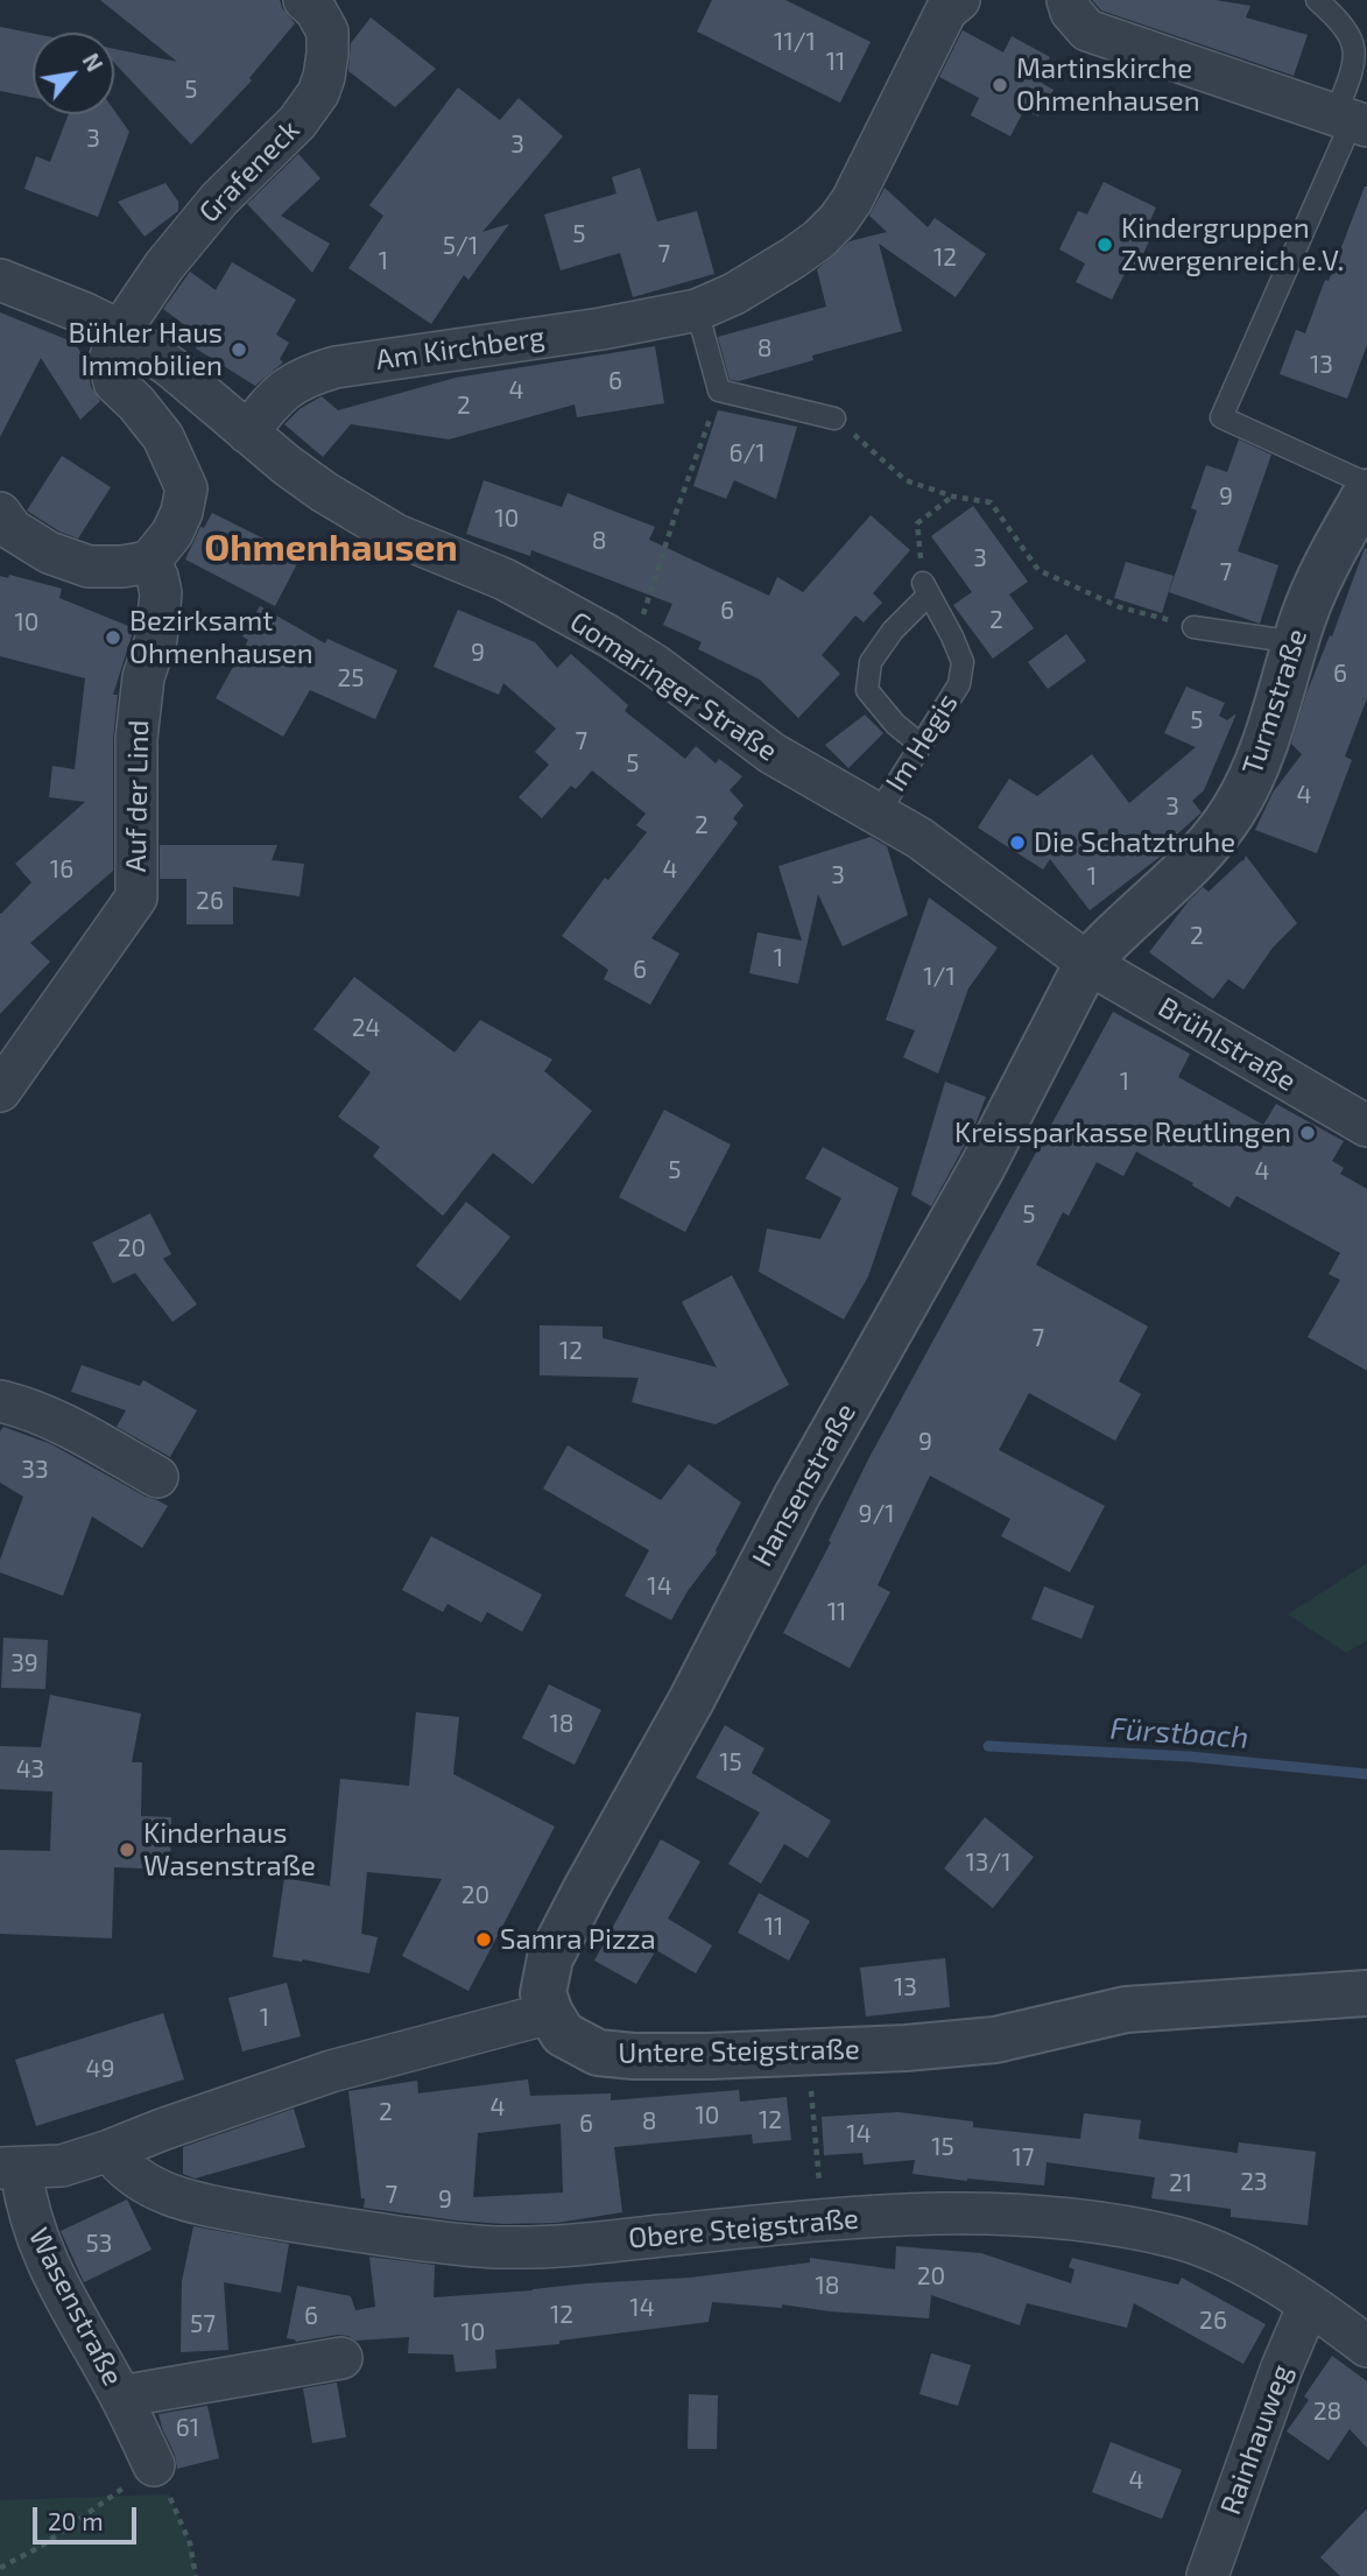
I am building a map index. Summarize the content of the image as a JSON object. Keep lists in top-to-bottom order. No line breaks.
{"streets":{"street":["Grafeneck","Am Kirchberg","Gomaringer Straße","Turmstraße","Auf der Lind","Brühlstraße","Hansenstraße","Untere Steigstraße","Obere Steigstraße","Wasenstraße","Rainhauweg"],"lane":["Im Hegis"]},"crossings":[["Grafeneck","Gomaringer Straße"],["Am Kirchberg","Gomaringer Straße"],["Gomaringer Straße","Turmstraße"],["Gomaringer Straße","Im Hegis"],["Gomaringer Straße","Brühlstraße"],["Gomaringer Straße","Hansenstraße"],["Turmstraße","Brühlstraße"],["Turmstraße","Hansenstraße"],["Brühlstraße","Hansenstraße"],["Hansenstraße","Untere Steigstraße"],["Obere Steigstraße","Rainhauweg"]],"districts":["Ohmenhausen"],"water":["Fürstbach"],"places":["Martinskirche Ohmenhausen","Kindergruppen Zwergenreich e.V.","Bühler Haus Immobilien","Bezirksamt Ohmenhausen","Die Schatztruhe","Kreissparkasse Reutlingen","Kinderhaus Wasenstraße","Samra Pizza"],"house_numbers":["11/1","11","5","3","3","5","5/1","7","12","1","8","13","6","4","2","6/1","9","10","8","3","7","6","2","10","9","6","25","5","7","5","4","3","2","16","4","3","1","26","2","1","6","1/1","24","1","5","4","5","20","7","12","9","33","9/1","14","11","39","18","15","43","13/1","20","11","13","1","49","4","2","10","12","8","6","14","15","17","23","21","7","9","53","20","18","14","12","6","26","57","10","28","61","4"],"scale_bar":"20 m","north":"top right"}
